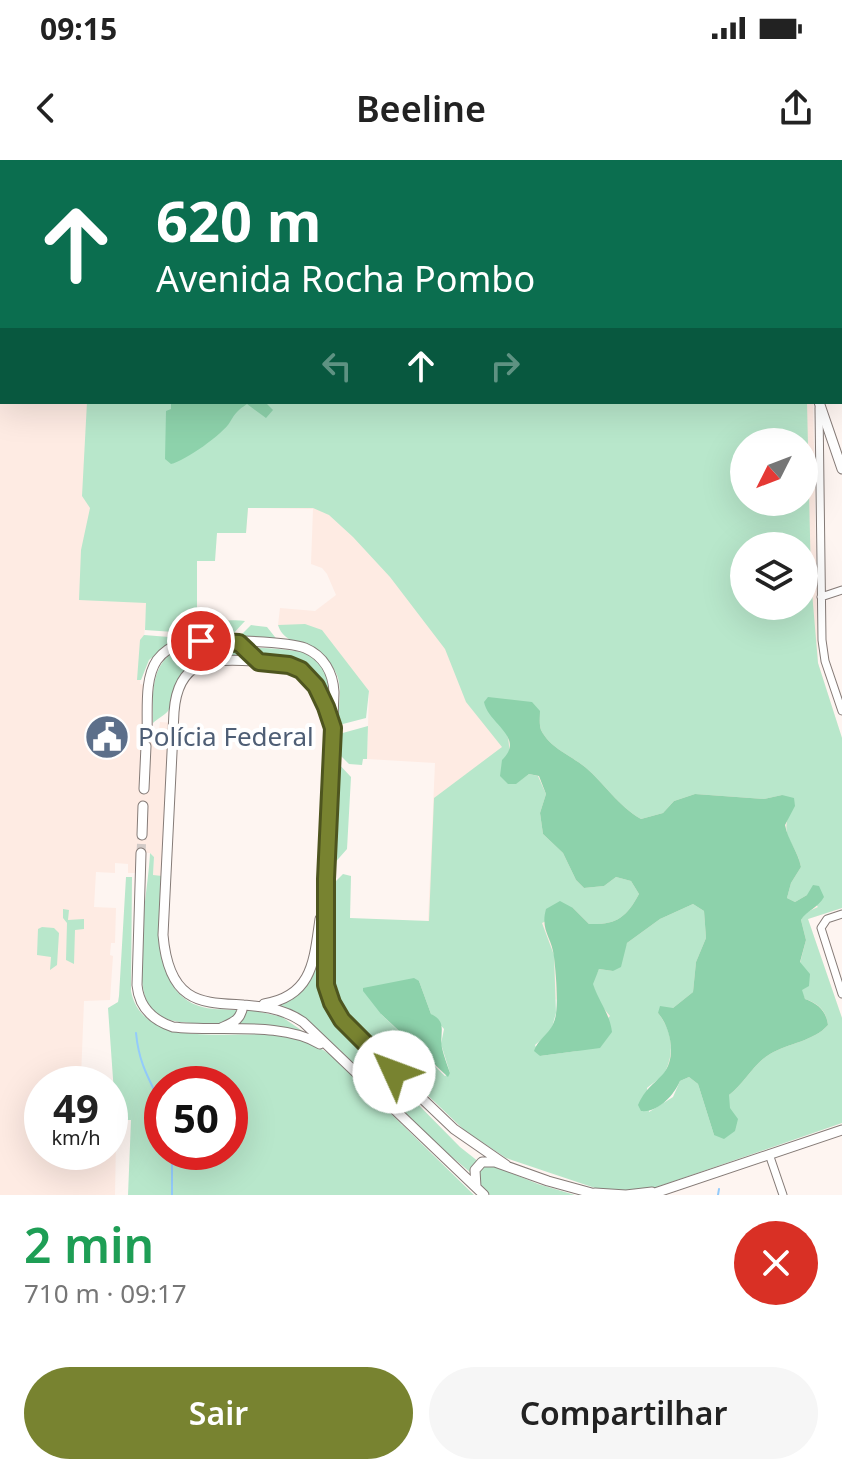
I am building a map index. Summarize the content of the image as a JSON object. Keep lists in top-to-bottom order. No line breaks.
{"places":{"public building":["Polícia Federal"]},"north":"bottom left","page":{"status":"09:15","header":"Beeline","turn":["620 m","Avenida Rocha Pombo"],"speed":"49 km/h","limit":"50","heading":["2 min","710 m · 09:17"],"buttons":["Sair","Compartilhar"]}}
